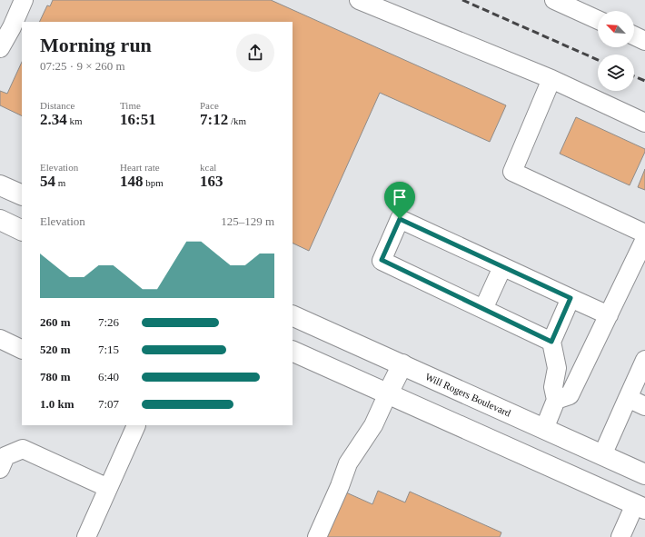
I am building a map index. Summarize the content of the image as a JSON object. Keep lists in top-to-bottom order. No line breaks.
{"streets":{"main road":["Will Rogers Boulevard"]},"north":"top left","page":{"heading":["Morning run","07:25 · 9 × 260 m"],"stats":[["Distance","2.34 km"],["Time","16:51"],["Pace","7:12 /km"],["Elevation","54 m"],["Heart rate","148 bpm"],["kcal","163"]],"chart":["Elevation","125–129 m"],"list":[{"name":"260 m","note":"7:26"},{"name":"520 m","note":"7:15"},{"name":"780 m","note":"6:40"},{"name":"1.0 km","note":"7:07"}]}}
